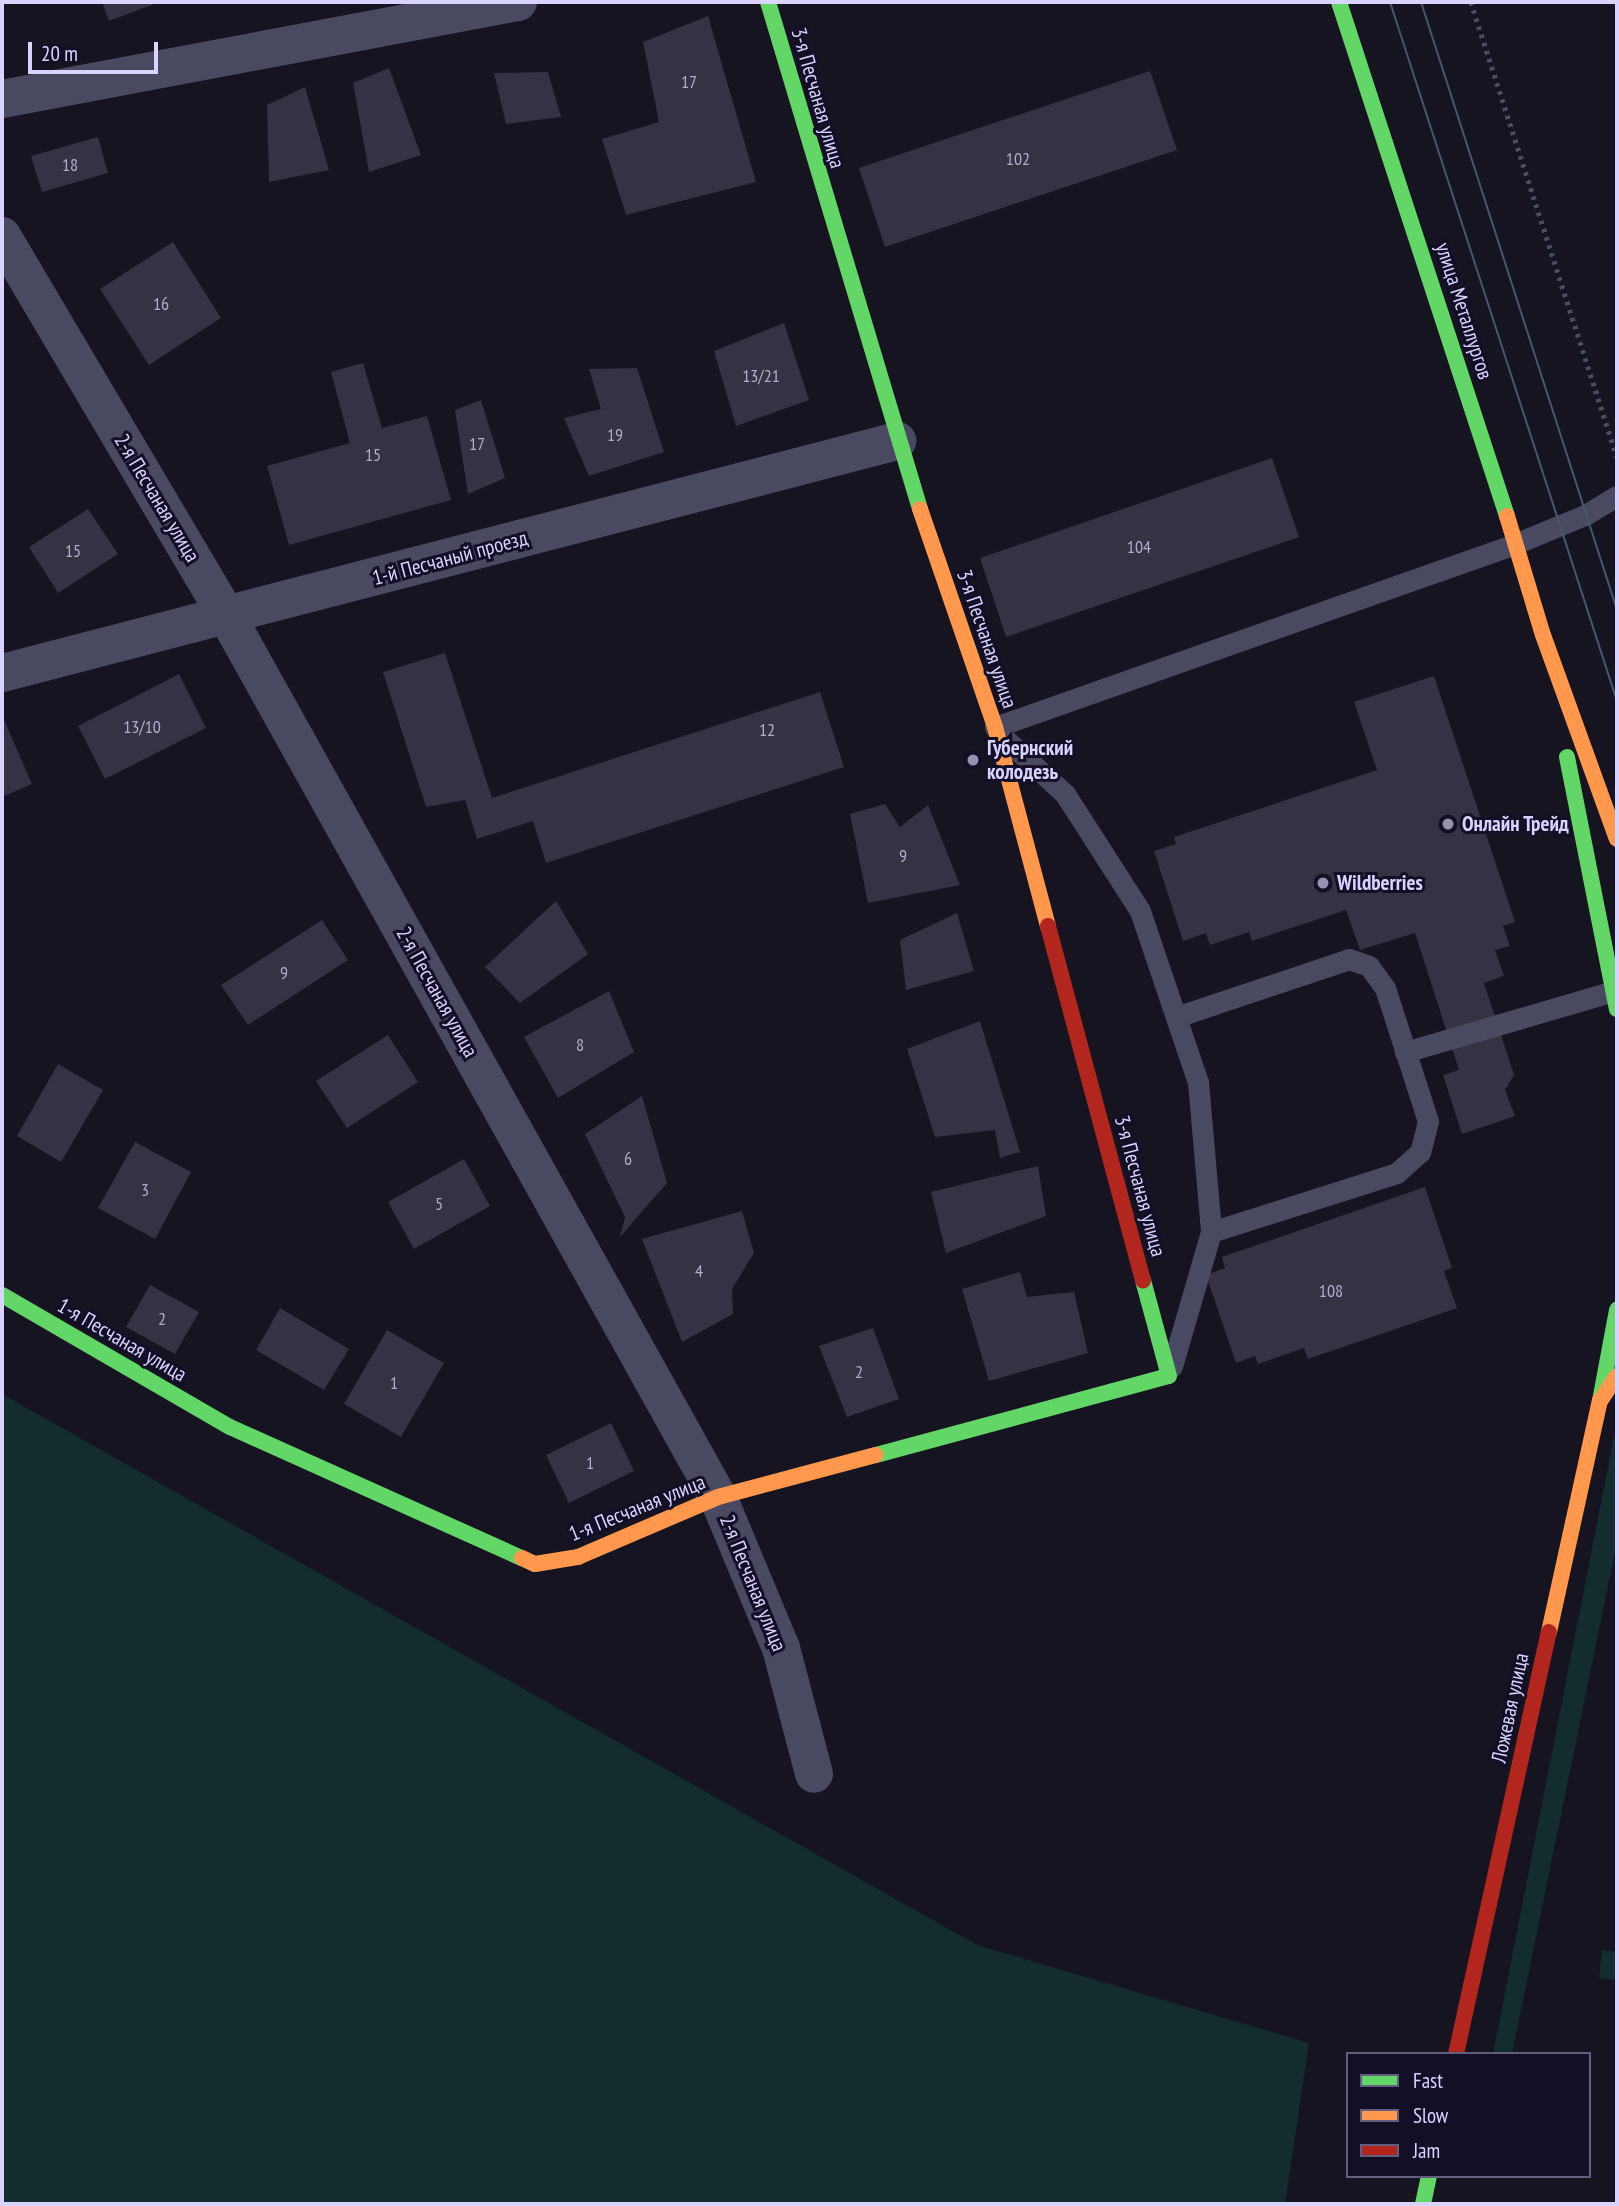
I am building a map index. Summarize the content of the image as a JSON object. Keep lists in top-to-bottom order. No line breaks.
{"streets":{"street":["3-я Песчаная улица","улица Металлургов","2-я Песчаная улица","1-й Песчаный проезд","1-я Песчаная улица","Ложевая улица"]},"crossings":[["3-я Песчаная улица","1-й Песчаный проезд"],["3-я Песчаная улица","1-я Песчаная улица"],["2-я Песчаная улица","1-й Песчаный проезд"],["2-я Песчаная улица","1-я Песчаная улица"]],"places":["Губернский колодезь","Онлайн Трейд","Wildberries"],"house_numbers":["17","102","18","16","13/21","19","17","15","104","15","13/10","12","9","9","8","6","3","5","4","108","2","2","1","1"],"legend":["Fast","Slow","Jam"],"scale_bar":"20 m"}
